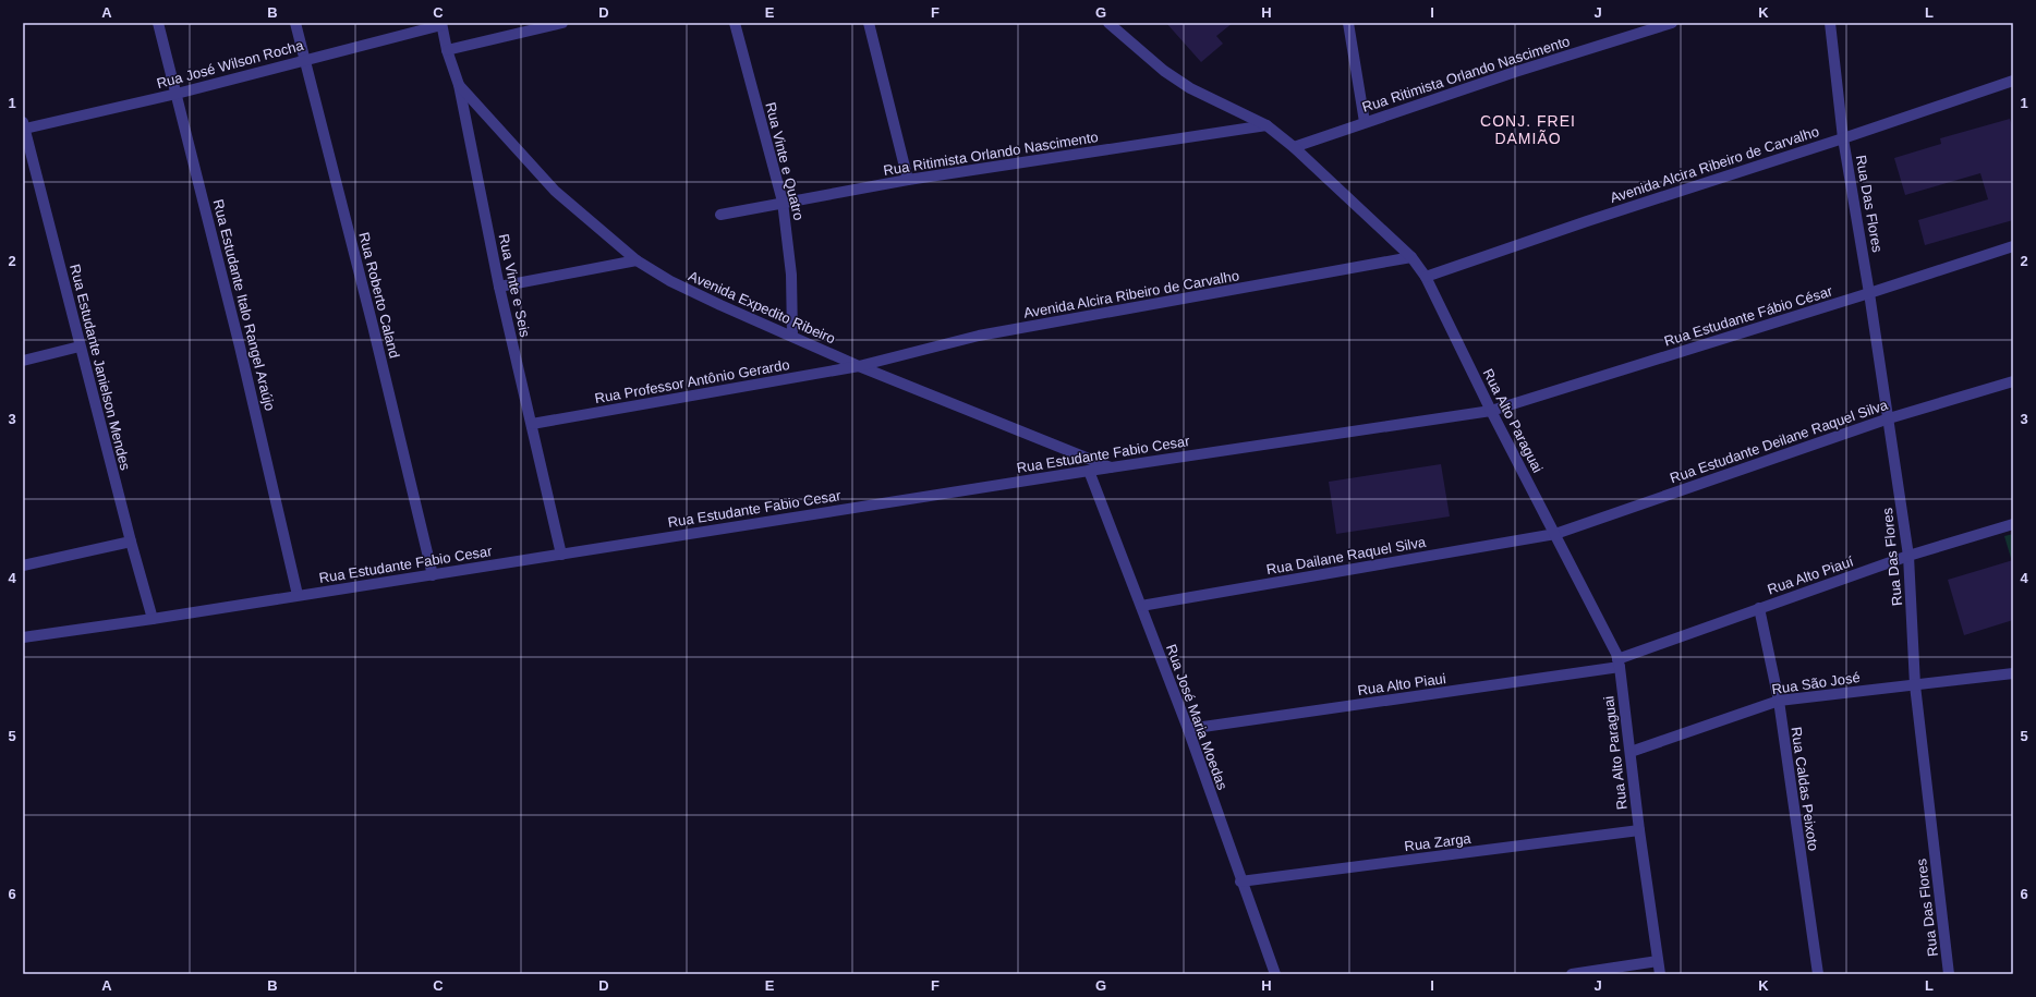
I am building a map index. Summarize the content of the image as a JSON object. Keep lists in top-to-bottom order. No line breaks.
{"streets":{"street":["Rua José Wilson Rocha","Rua Ritimista Orlando Nascimento","Rua Vinte e Quatro","Avenida Alcira Ribeiro de Carvalho","Rua Das Flores","Rua Vinte e Seis","Rua Roberto Caland","Rua Estudante Italo Rangel Araújo","Avenida Expedito Ribeiro","Rua Estudante Fábio César","Rua Estudante Janielson Mendes","Rua Professor Antônio Gerardo","Rua Alto Paraguai","Rua Estudante Deilane Raquel Silva","Rua Estudante Fabio Cesar","Rua Dailane Raquel Silva","Rua Alto Piauí","Rua São José","Rua Alto Piaui","Rua José Maria Moedas","Rua Caldas Peixoto","Rua Zarga"]},"crossings":[["Rua José Wilson Rocha","Rua Vinte e Seis"],["Rua José Wilson Rocha","Rua Roberto Caland"],["Rua José Wilson Rocha","Rua Estudante Italo Rangel Araújo"],["Rua José Wilson Rocha","Rua Estudante Janielson Mendes"],["Rua Ritimista Orlando Nascimento","Rua Vinte e Quatro"],["Rua Ritimista Orlando Nascimento","Rua Alto Paraguai"],["Rua Vinte e Quatro","Avenida Expedito Ribeiro"],["Avenida Alcira Ribeiro de Carvalho","Rua Das Flores"],["Avenida Alcira Ribeiro de Carvalho","Avenida Expedito Ribeiro"],["Avenida Alcira Ribeiro de Carvalho","Rua Professor Antônio Gerardo"],["Avenida Alcira Ribeiro de Carvalho","Rua Alto Paraguai"],["Rua Das Flores","Rua Estudante Fábio César"],["Rua Das Flores","Rua Estudante Deilane Raquel Silva"],["Rua Das Flores","Rua Alto Piauí"],["Rua Das Flores","Rua São José"],["Rua Vinte e Seis","Avenida Expedito Ribeiro"],["Rua Vinte e Seis","Rua Professor Antônio Gerardo"],["Rua Vinte e Seis","Rua Estudante Fabio Cesar"],["Rua Roberto Caland","Rua Estudante Fabio Cesar"],["Rua Estudante Italo Rangel Araújo","Rua Estudante Fabio Cesar"],["Avenida Expedito Ribeiro","Rua Professor Antônio Gerardo"],["Avenida Expedito Ribeiro","Rua Estudante Fabio Cesar"],["Rua Estudante Fábio César","Rua Alto Paraguai"],["Rua Estudante Fábio César","Rua Estudante Fabio Cesar"],["Rua Estudante Janielson Mendes","Rua Estudante Fabio Cesar"],["Rua Alto Paraguai","Rua Estudante Deilane Raquel Silva"],["Rua Alto Paraguai","Rua Estudante Fabio Cesar"],["Rua Alto Paraguai","Rua Dailane Raquel Silva"],["Rua Alto Paraguai","Rua Alto Piauí"],["Rua Alto Paraguai","Rua São José"],["Rua Alto Paraguai","Rua Alto Piaui"],["Rua Alto Paraguai","Rua Zarga"],["Rua Estudante Deilane Raquel Silva","Rua Dailane Raquel Silva"],["Rua Estudante Fabio Cesar","Rua José Maria Moedas"],["Rua Dailane Raquel Silva","Rua José Maria Moedas"],["Rua Alto Piauí","Rua Alto Piaui"],["Rua Alto Piauí","Rua Caldas Peixoto"],["Rua São José","Rua Caldas Peixoto"],["Rua Alto Piaui","Rua José Maria Moedas"],["Rua José Maria Moedas","Rua Zarga"]],"districts":["CONJ. FREI DAMIÃO"],"grid":{"columns":["A","B","C","D","E","F","G","H","I","J","K","L"],"rows":["1","2","3","4","5","6"]}}
